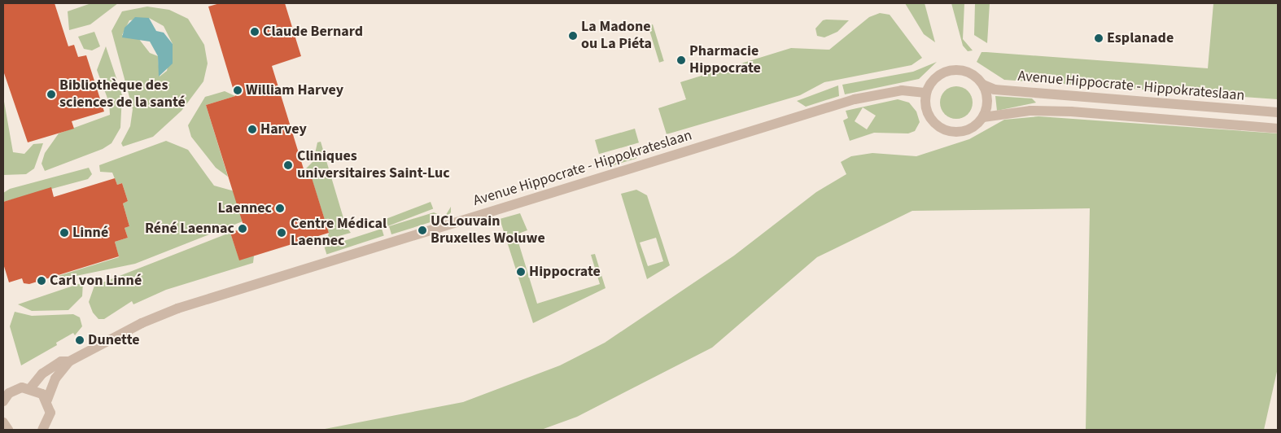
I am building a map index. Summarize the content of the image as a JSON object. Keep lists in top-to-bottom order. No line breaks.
{"streets":{"street":["Avenue Hippocrate - Hippokrateslaan"]},"places":["Claude Bernard","La Madone ou La Piéta","Esplanade","Pharmacie Hippocrate","William Harvey","Bibliothèque des sciences de la santé","Harvey","Cliniques universitaires Saint-Luc","Laennec","Réné Laennac","UCLouvain Bruxelles Woluwe","Linné","Centre Médical Laennec","Hippocrate","Carl von Linné","Dunette"]}
